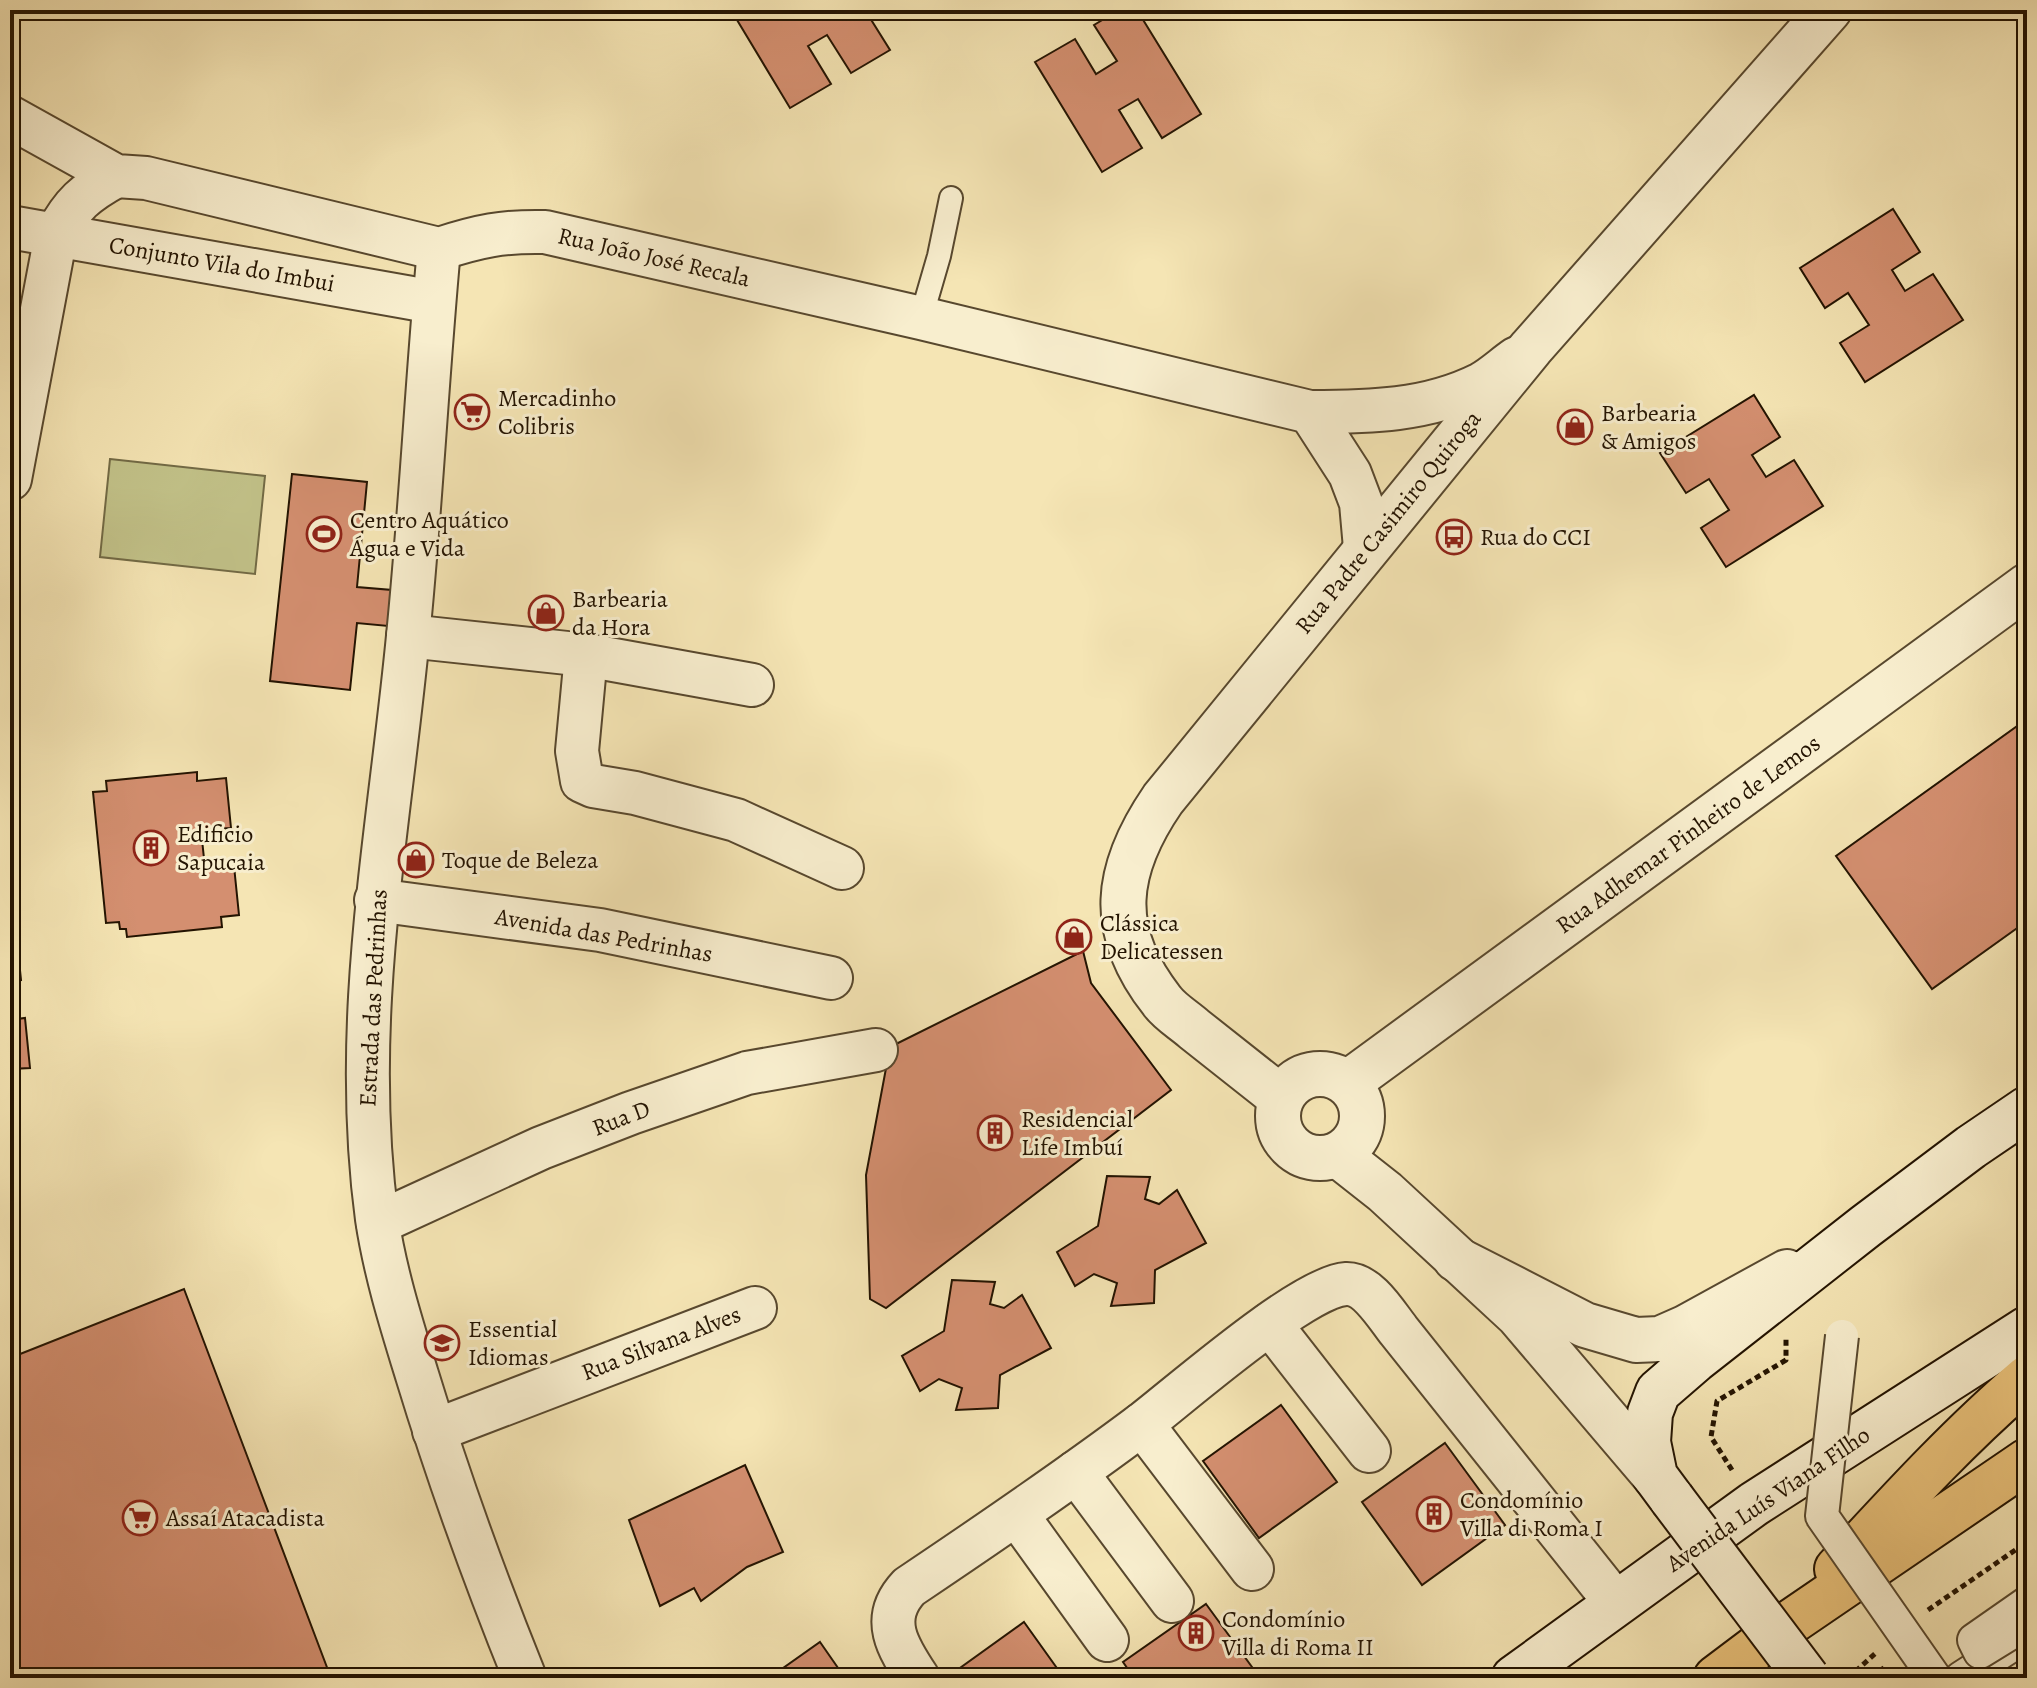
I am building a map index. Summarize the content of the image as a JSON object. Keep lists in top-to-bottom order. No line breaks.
{"streets":{"street":["Rua João José Recala","Conjunto Vila do Imbui","Rua Padre Casimiro Quiroga","Rua Adhemar Pinheiro de Lemos","Avenida das Pedrinhas","Estrada das Pedrinhas","Rua D","Rua Silvana Alves","Avenida Luís Viana Filho"]},"crossings":[["Rua João José Recala","Rua Padre Casimiro Quiroga"],["Rua João José Recala","Estrada das Pedrinhas"],["Conjunto Vila do Imbui","Estrada das Pedrinhas"],["Rua Padre Casimiro Quiroga","Rua Adhemar Pinheiro de Lemos"],["Avenida das Pedrinhas","Estrada das Pedrinhas"],["Estrada das Pedrinhas","Rua D"],["Estrada das Pedrinhas","Rua Silvana Alves"]],"places":{"supermarket":["Mercadinho Colibris","Assaí Atacadista"],"shop":["Barbearia & Amigos","Barbearia da Hora","Toque de Beleza","Clássica Delicatessen"],"sports":["Centro Aquático Água e Vida"],"bus stop":["Rua do CCI"],"building":["Edificio Sapucaia","Residencial Life Imbuí","Condomínio Villa di Roma I","Condomínio Villa di Roma II"],"school or university":["Essential Idiomas"]}}
